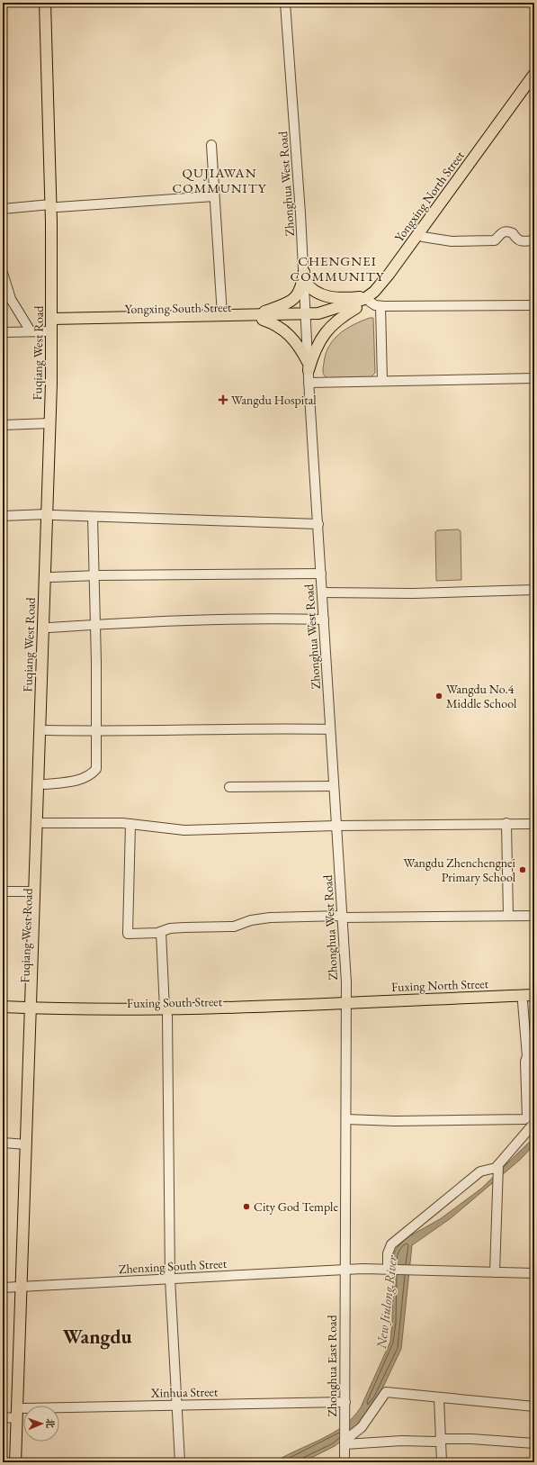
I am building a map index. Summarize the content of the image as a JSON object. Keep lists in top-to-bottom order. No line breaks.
{"streets":{"main road":["Yongxing North Street","Yongxing South Street","Fuqiang West Road","Fuxing North Street","Fuxing South Street"],"street":["Zhonghua West Road","Zhenxing South Street","Zhonghua East Road","Xinhua Street"]},"crossings":[["Zhonghua West Road","Yongxing North Street"],["Zhonghua West Road","Yongxing South Street"],["Zhonghua West Road","Fuxing North Street"],["Zhonghua West Road","Fuxing South Street"],["Zhonghua West Road","Zhenxing South Street"],["Zhonghua West Road","Zhonghua East Road"],["Yongxing North Street","Yongxing South Street"],["Yongxing South Street","Fuqiang West Road"],["Fuqiang West Road","Fuxing South Street"],["Fuqiang West Road","Zhenxing South Street"],["Fuxing North Street","Fuxing South Street"],["Zhenxing South Street","Zhonghua East Road"],["Zhonghua East Road","Xinhua Street"]],"districts":["QUJIAWAN COMMUNITY","CHENGNEI COMMUNITY","Wangdu"],"water":["New Jiulong River"],"places":{"health":["Wangdu Hospital"],"other":["Wangdu No.4 Middle School","Wangdu Zhenchengnei Primary School","City God Temple"]},"north":"right"}
